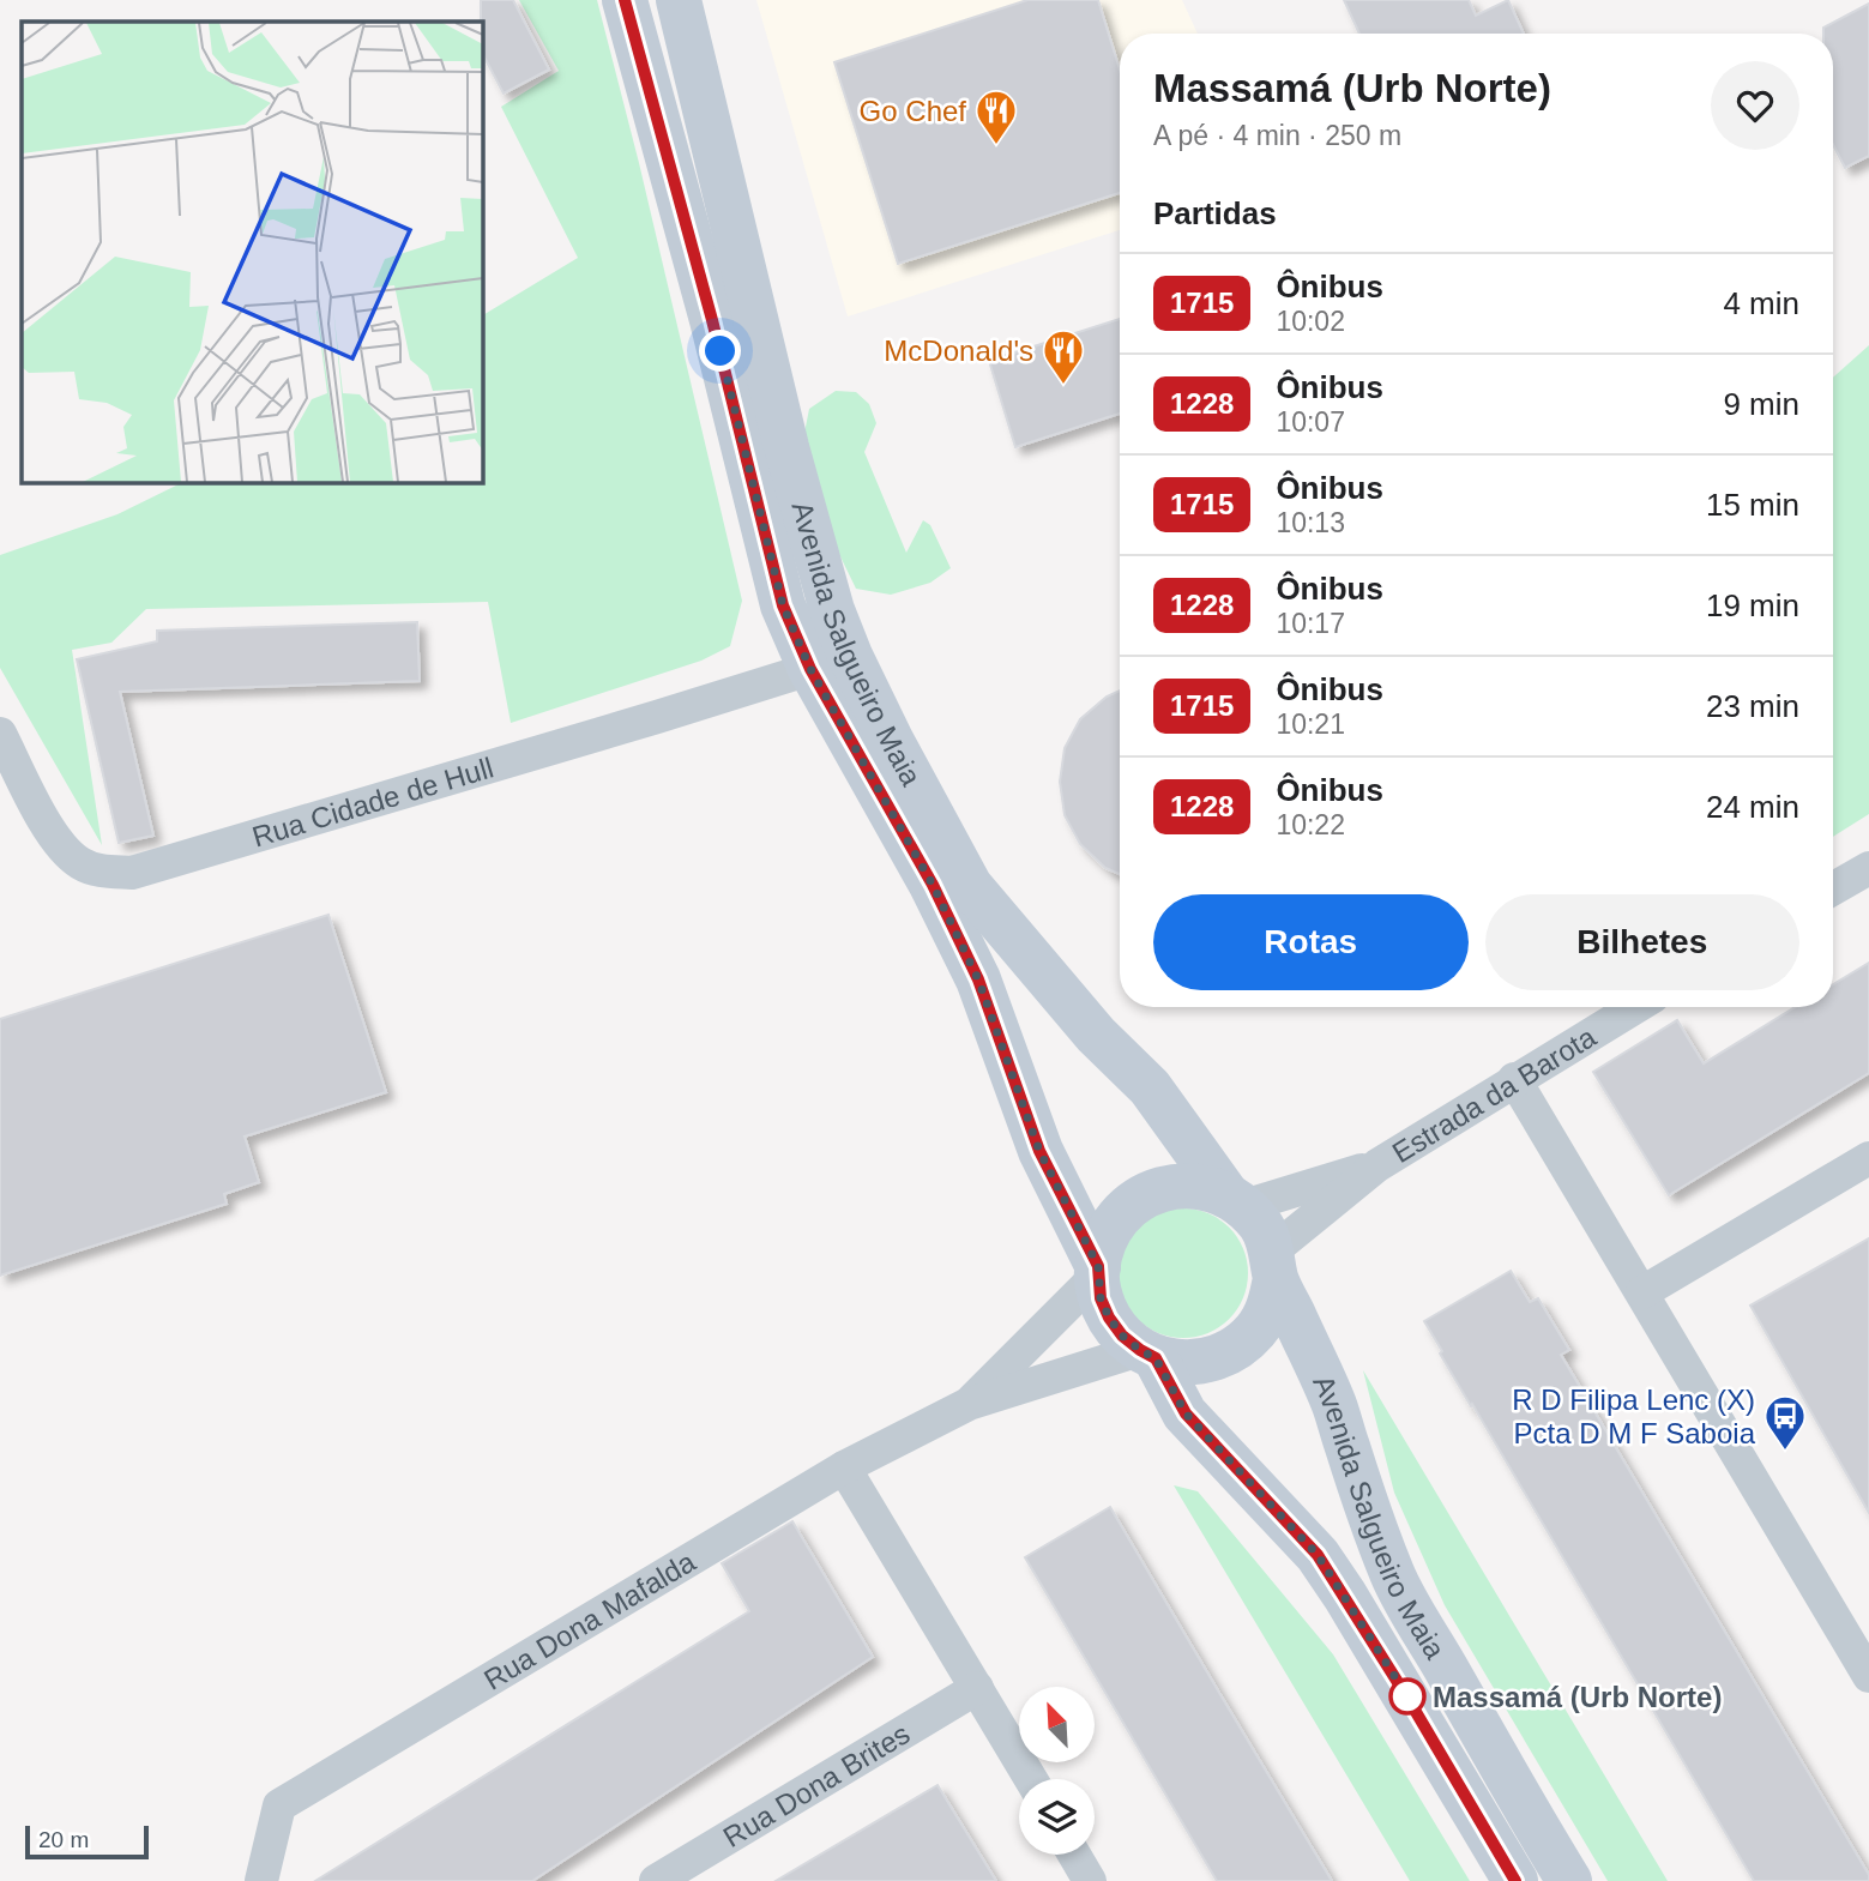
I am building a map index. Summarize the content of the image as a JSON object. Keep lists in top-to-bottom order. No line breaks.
{"streets":{"street":["Avenida Salgueiro Maia","Rua Cidade de Hull","Estrada da Barota","Rua Dona Mafalda","Rua Dona Brites"]},"crossings":[["Avenida Salgueiro Maia","Rua Cidade de Hull"],["Avenida Salgueiro Maia","Estrada da Barota"],["Avenida Salgueiro Maia","Rua Dona Mafalda"],["Estrada da Barota","Rua Dona Mafalda"]],"places":{"restaurant":["Go Chef","McDonald's"],"bus stop":["R D Filipa Lenc (X) Pcta D M F Saboia"],"other":["Massamá (Urb Norte)"]},"lines":["bus line 1715"],"scale_bar":"20 m","north":"top left","page":{"heading":[["Massamá (Urb Norte)","A pé · 4 min · 250 m"],"Partidas"],"list":[{"mark":"1715","name":"Ônibus","note":"10:02","value":"4 min"},{"mark":"1228","name":"Ônibus","note":"10:07","value":"9 min"},{"mark":"1715","name":"Ônibus","note":"10:13","value":"15 min"},{"mark":"1228","name":"Ônibus","note":"10:17","value":"19 min"},{"mark":"1715","name":"Ônibus","note":"10:21","value":"23 min"},{"mark":"1228","name":"Ônibus","note":"10:22","value":"24 min"}],"buttons":["Rotas","Bilhetes"],"scale":"20 m"}}
